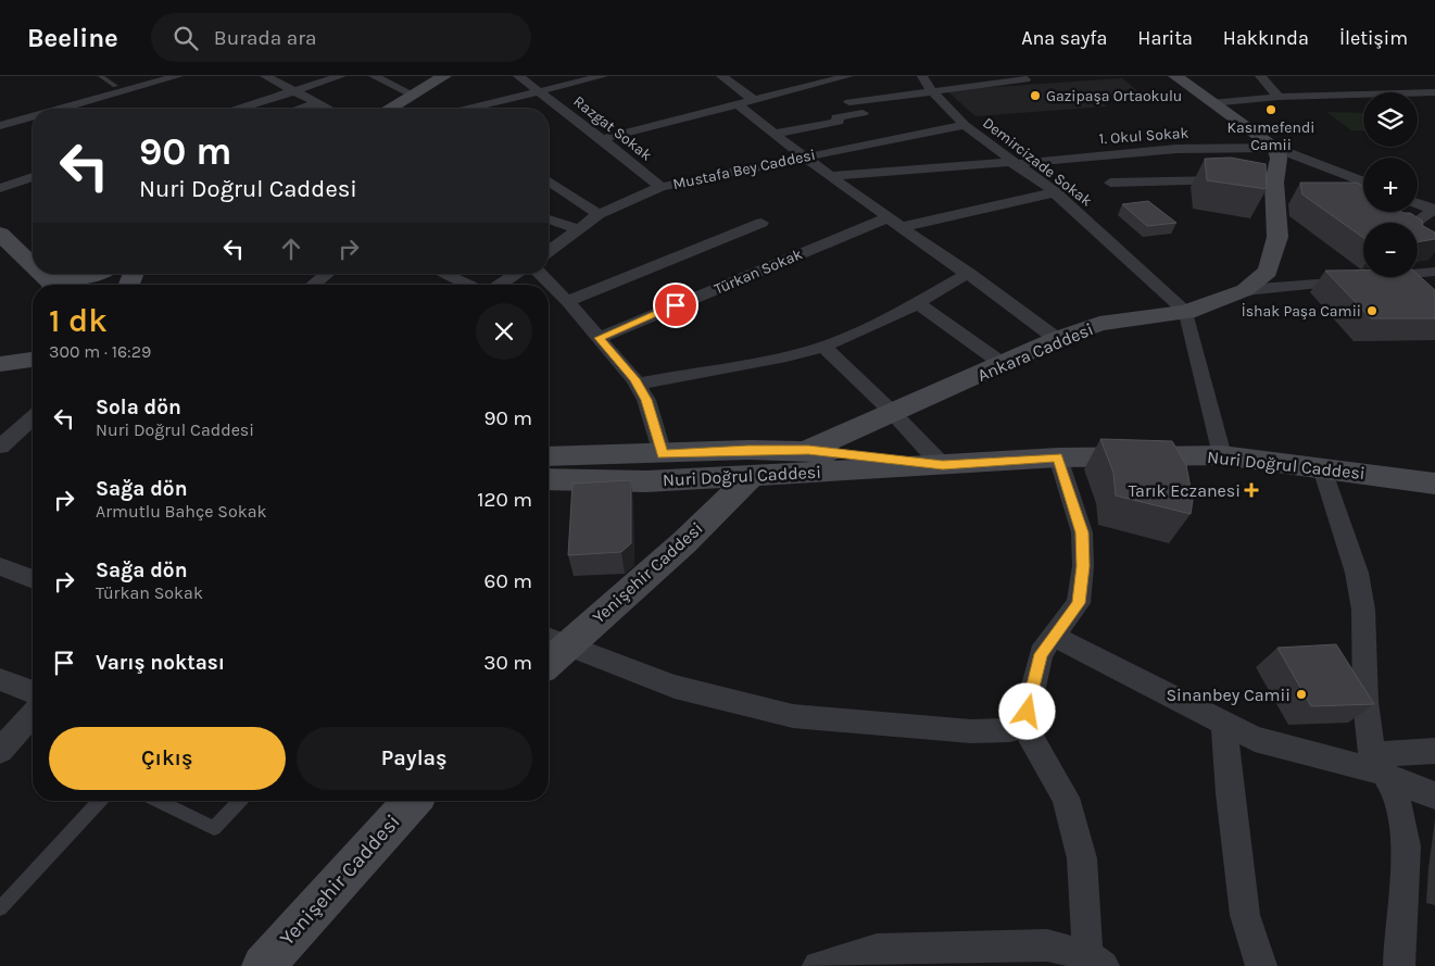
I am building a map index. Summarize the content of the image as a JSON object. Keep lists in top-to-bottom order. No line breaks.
{"streets":{"street":["Razgat Sokak","1. Okul Sokak","Demircizade Sokak","Mustafa Bey Caddesi","Türkan Sokak","Ankara Caddesi","Nuri Doğrul Caddesi","Yenişehir Caddesi"]},"crossings":[["Razgat Sokak","Mustafa Bey Caddesi"],["1. Okul Sokak","Demircizade Sokak"],["Demircizade Sokak","Mustafa Bey Caddesi"],["Demircizade Sokak","Türkan Sokak"],["Demircizade Sokak","Ankara Caddesi"],["Ankara Caddesi","Nuri Doğrul Caddesi"],["Nuri Doğrul Caddesi","Yenişehir Caddesi"]],"places":{"other":["Gazipaşa Ortaokulu","Kasımefendi Camii","İshak Paşa Camii","Sinanbey Camii"],"health":["Tarık Eczanesi"]},"page":{"header":"Beeline","search":"Burada ara","nav":["Ana sayfa","Harita","Hakkında","İletişim"],"map_buttons":["+","−"],"turn":["90 m","Nuri Doğrul Caddesi"],"heading":["1 dk","300 m · 16:29"],"list":[{"name":"Sola dön","note":"Nuri Doğrul Caddesi","value":"90 m"},{"name":"Sağa dön","note":"Armutlu Bahçe Sokak","value":"120 m"},{"name":"Sağa dön","note":"Türkan Sokak","value":"60 m"},{"name":"Varış noktası","value":"30 m"}],"buttons":["Çıkış","Paylaş"]}}
